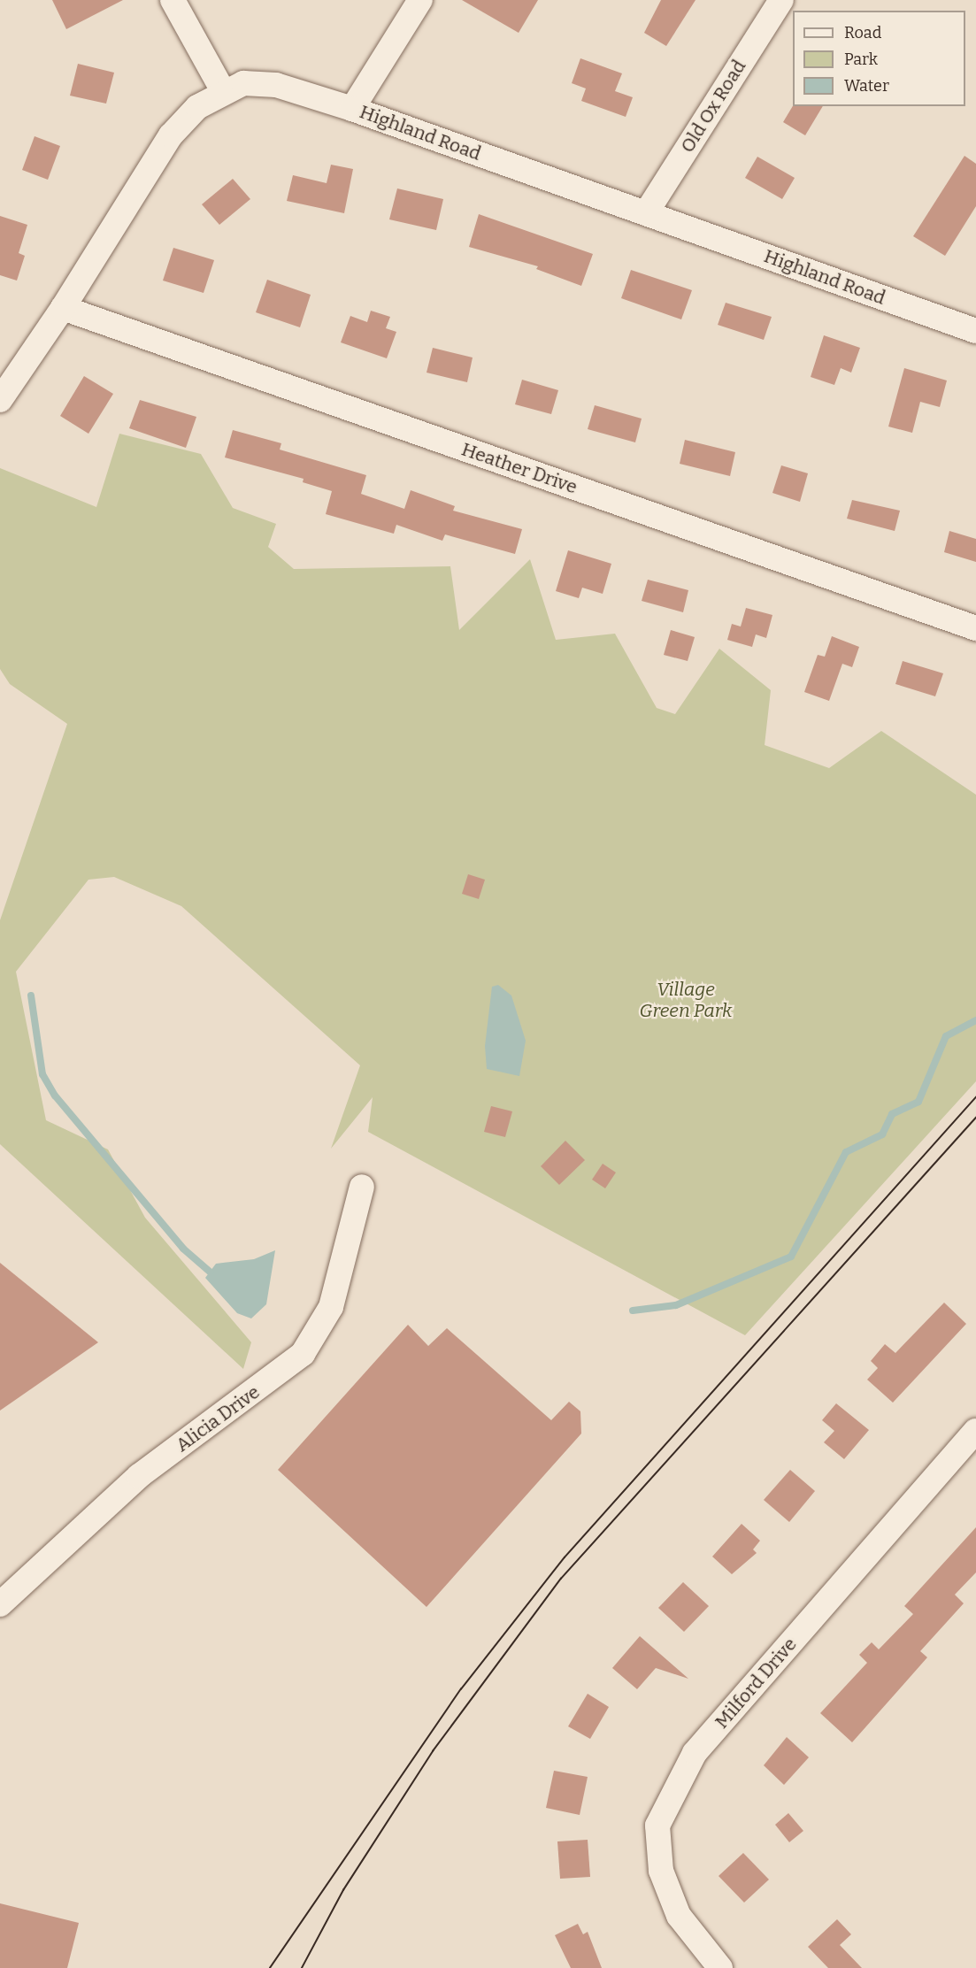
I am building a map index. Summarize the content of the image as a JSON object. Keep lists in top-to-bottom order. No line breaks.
{"streets":{"street":["Old Ox Road","Highland Road","Heather Drive","Alicia Drive","Milford Drive"]},"crossings":[["Old Ox Road","Highland Road"],["Highland Road","Heather Drive"]],"parks":["Village Green Park"],"legend":["Road","Park","Water"]}
